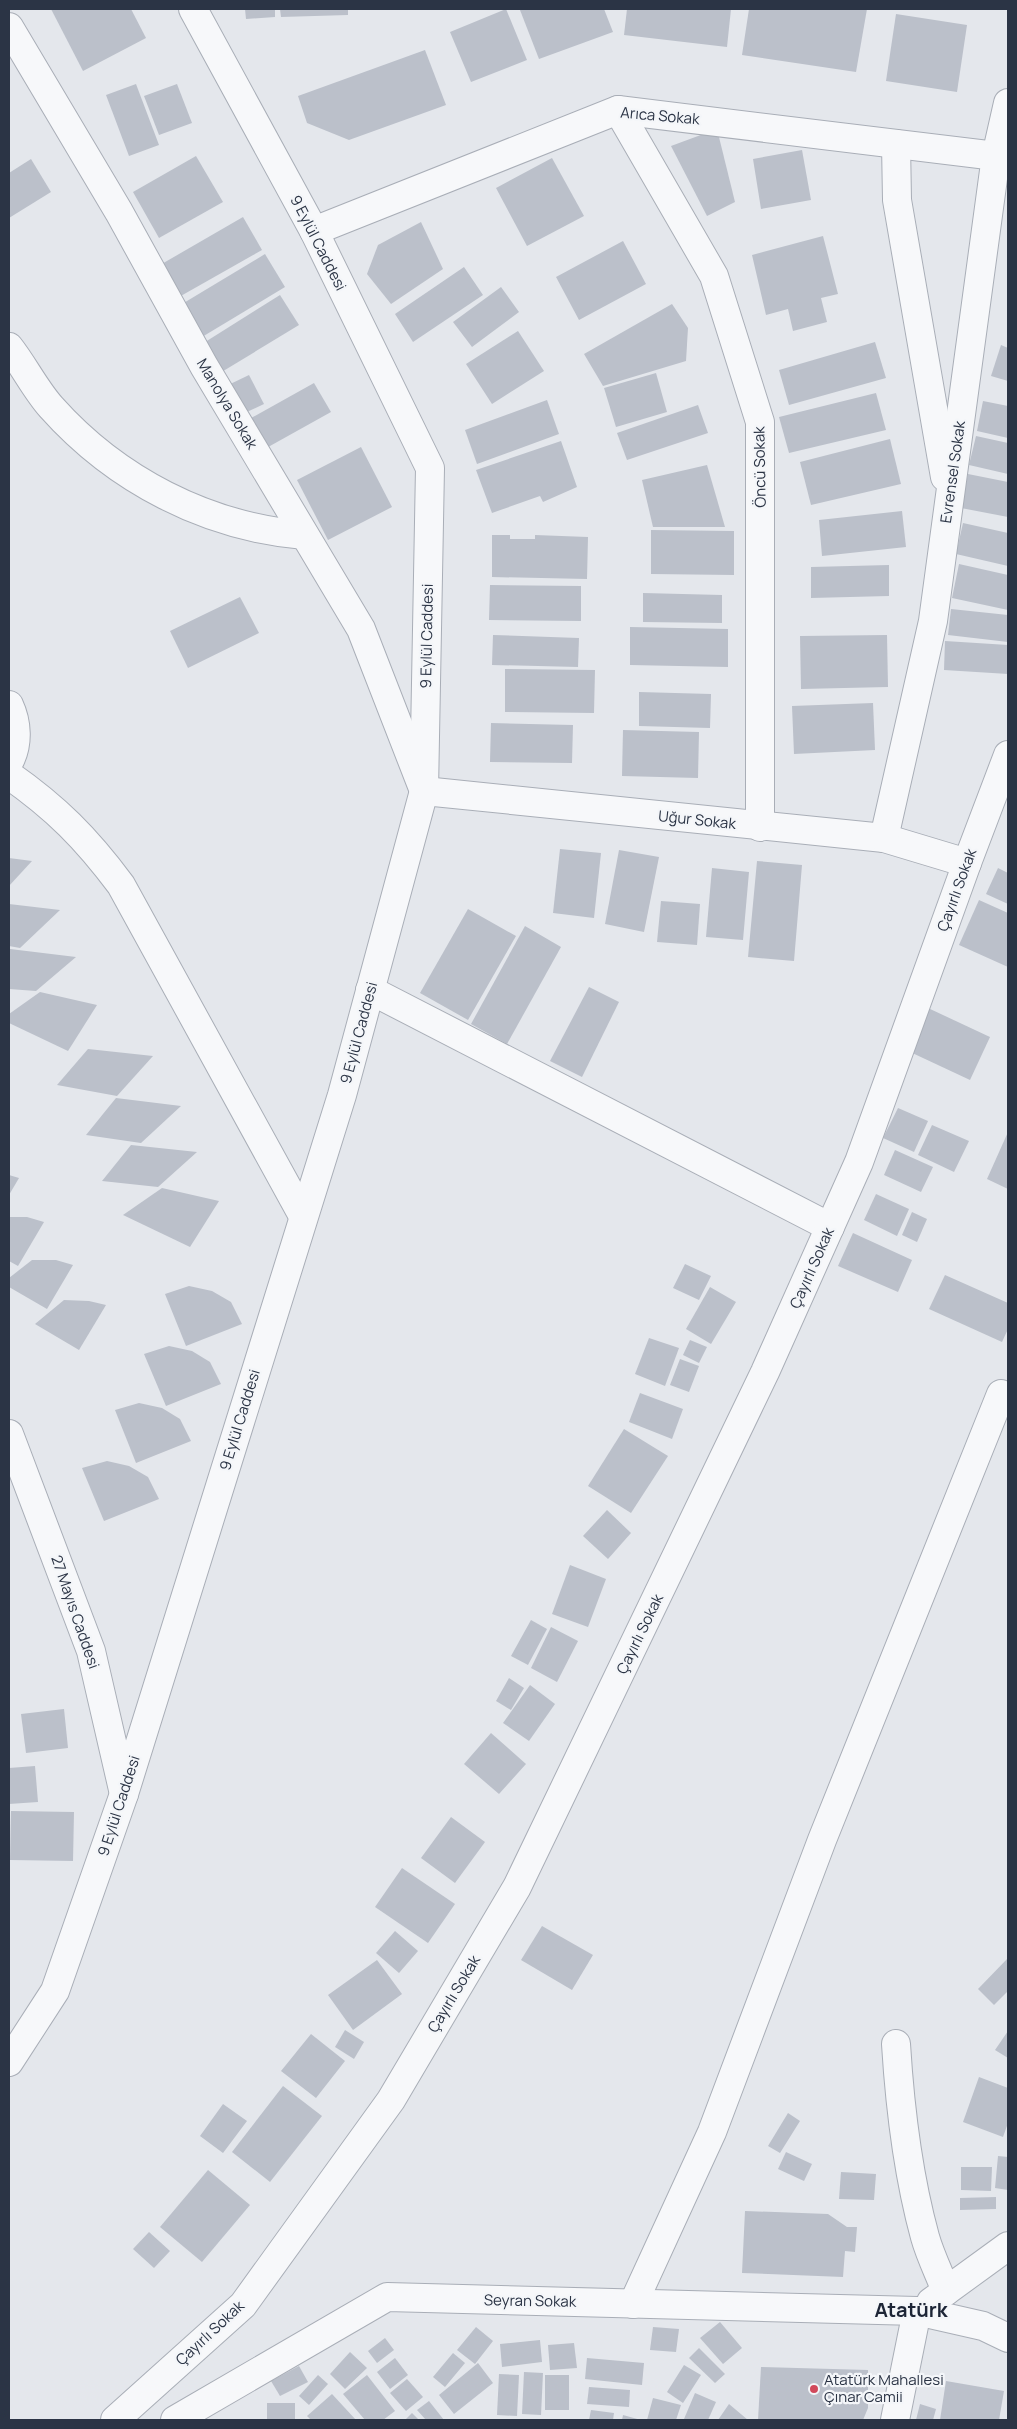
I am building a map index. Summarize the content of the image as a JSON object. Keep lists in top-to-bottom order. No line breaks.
{"streets":{"street":["Arıca Sokak","9 Eylül Caddesi","Manolya Sokak","Öncü Sokak","Evrensel Sokak","Uğur Sokak","Çayırlı Sokak","27 Mayıs Caddesi","Seyran Sokak"]},"crossings":[["Arıca Sokak","9 Eylül Caddesi"],["Arıca Sokak","Öncü Sokak"],["Arıca Sokak","Evrensel Sokak"],["9 Eylül Caddesi","Manolya Sokak"],["9 Eylül Caddesi","Uğur Sokak"],["9 Eylül Caddesi","27 Mayıs Caddesi"],["Manolya Sokak","Uğur Sokak"],["Öncü Sokak","Uğur Sokak"],["Evrensel Sokak","Uğur Sokak"],["Uğur Sokak","Çayırlı Sokak"]],"districts":["Atatürk"],"places":["Atatürk Mahallesi Çınar Camii"]}
